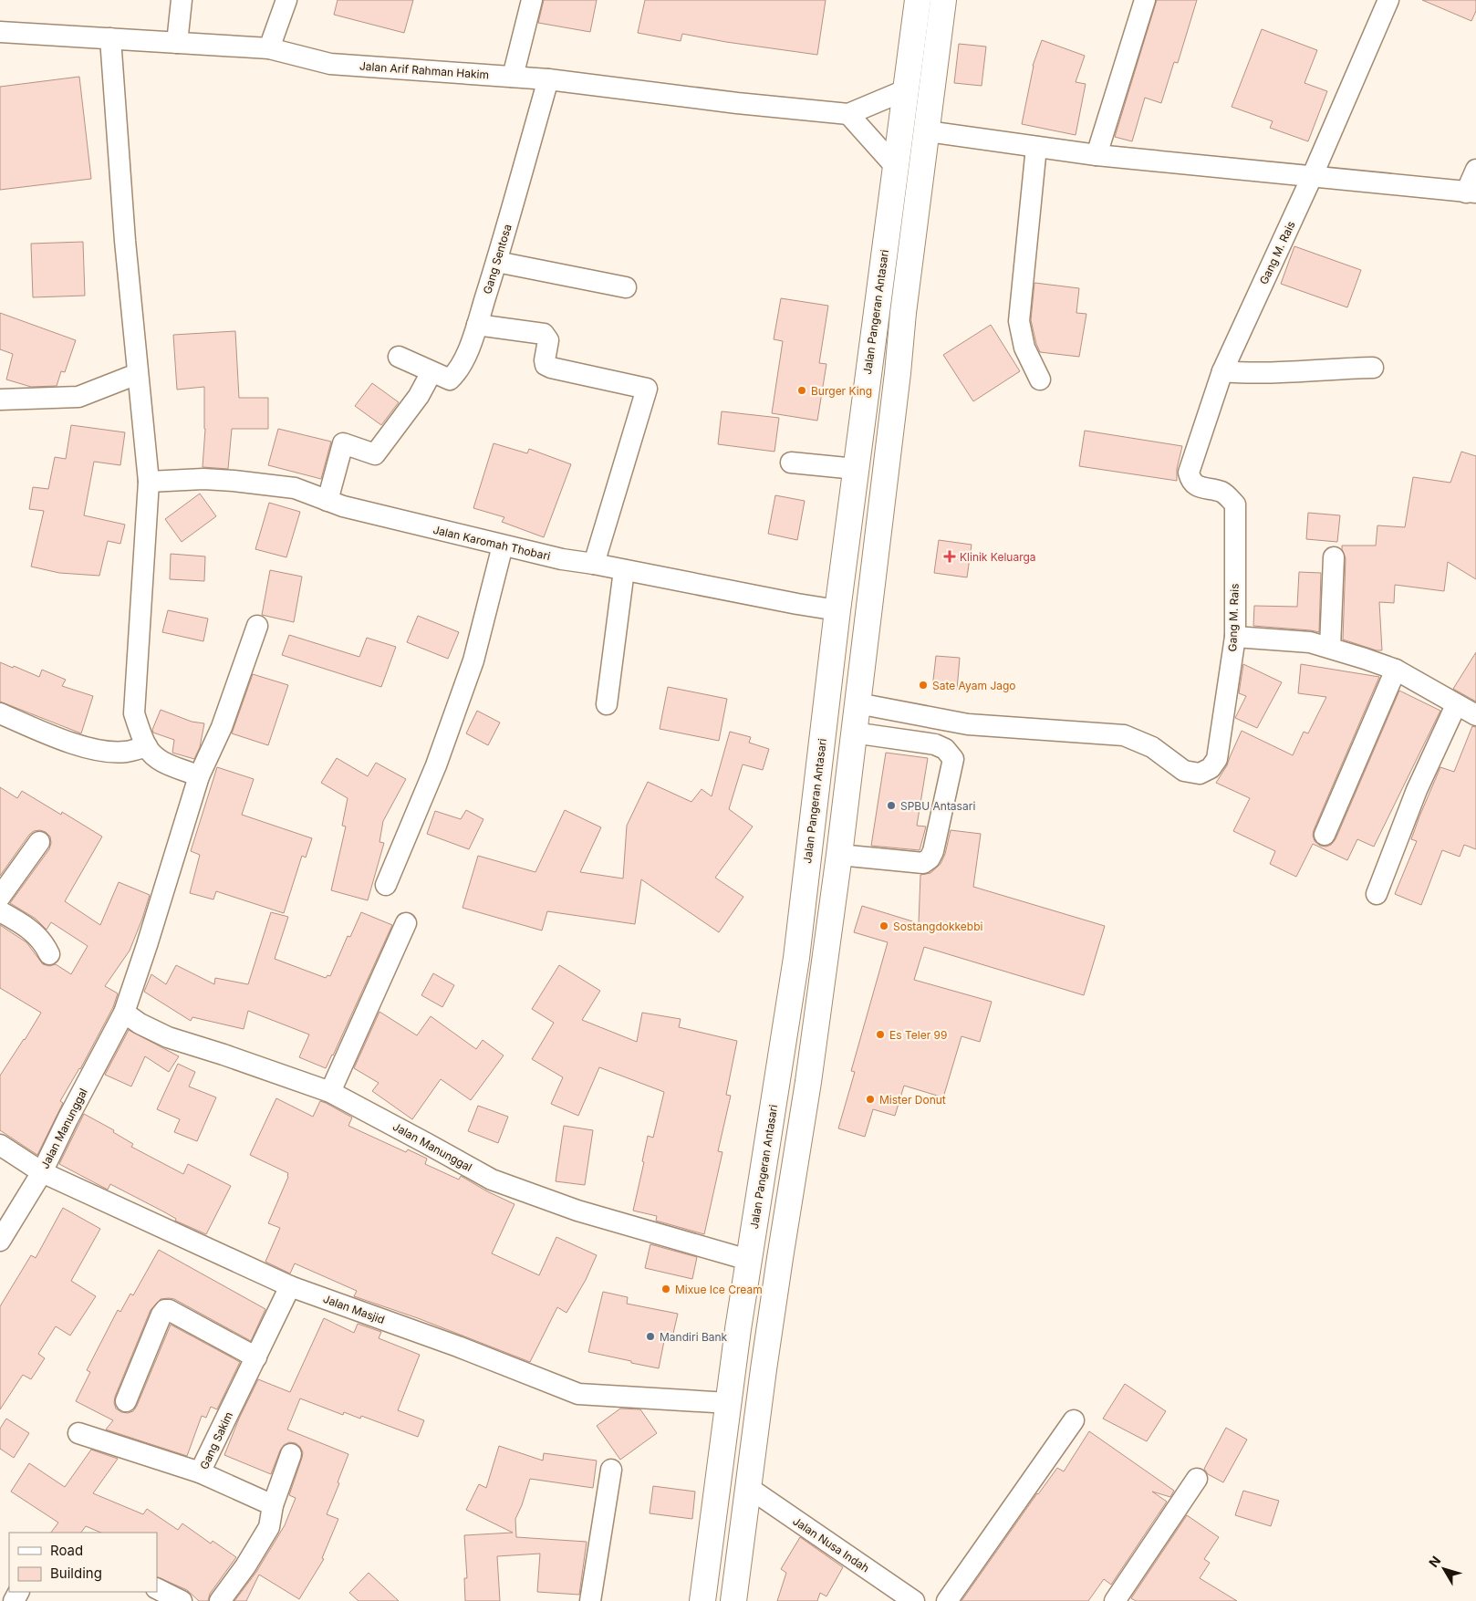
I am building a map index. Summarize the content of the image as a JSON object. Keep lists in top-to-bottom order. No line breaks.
{"streets":{"main road":["Jalan Pangeran Antasari"],"street":["Jalan Arif Rahman Hakim","Gang M. Rais","Gang Sentosa","Jalan Karomah Thobari","Jalan Manunggal","Jalan Masjid","Gang Sakim","Jalan Nusa Indah"]},"crossings":[["Jalan Arif Rahman Hakim","Gang Sentosa"],["Jalan Arif Rahman Hakim","Jalan Pangeran Antasari"],["Jalan Pangeran Antasari","Jalan Karomah Thobari"],["Jalan Pangeran Antasari","Jalan Manunggal"],["Jalan Pangeran Antasari","Jalan Masjid"],["Jalan Manunggal","Jalan Masjid"],["Jalan Masjid","Gang Sakim"]],"places":{"other":["Burger King","Sate Ayam Jago","SPBU Antasari","Sostangdokkebbi","Es Teler 99","Mister Donut","Mixue Ice Cream","Mandiri Bank"],"health":["Klinik Keluarga"]},"legend":["Road","Building"],"north":"top left"}
